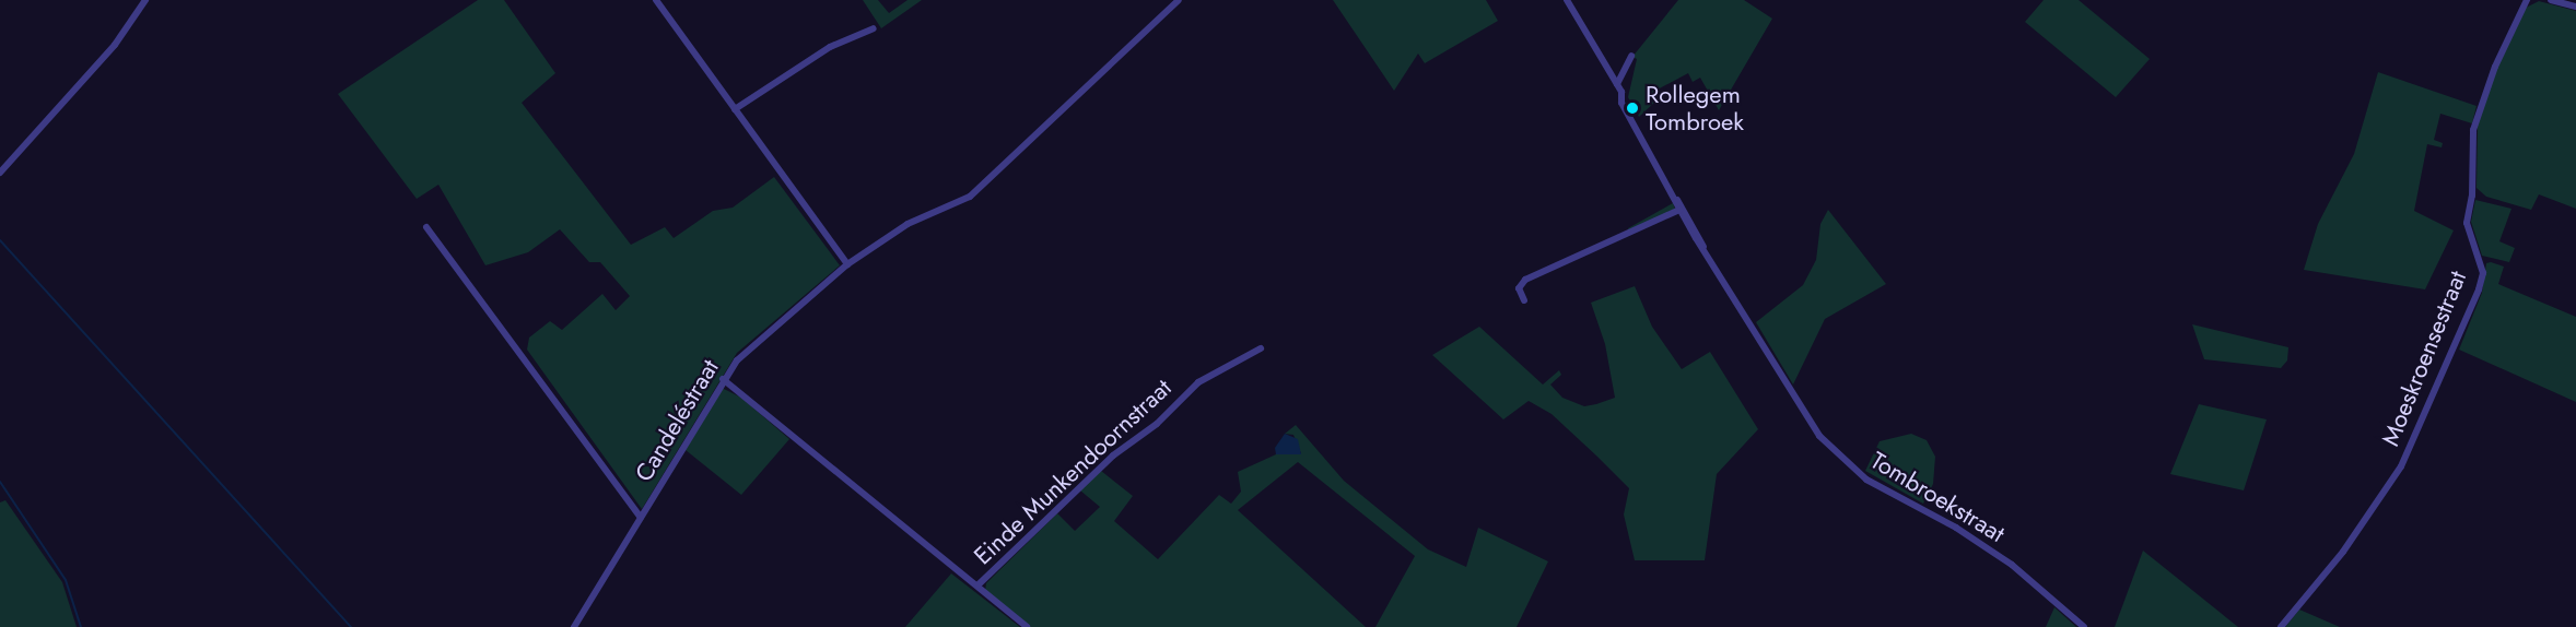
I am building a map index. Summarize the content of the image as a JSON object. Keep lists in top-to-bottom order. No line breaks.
{"streets":{"street":["Moeskroensestraat","Candeléstraat","Einde Munkendoornstraat","Tombroekstraat"]},"crossings":[["Candeléstraat","Einde Munkendoornstraat"]],"places":["Rollegem Tombroek"]}
